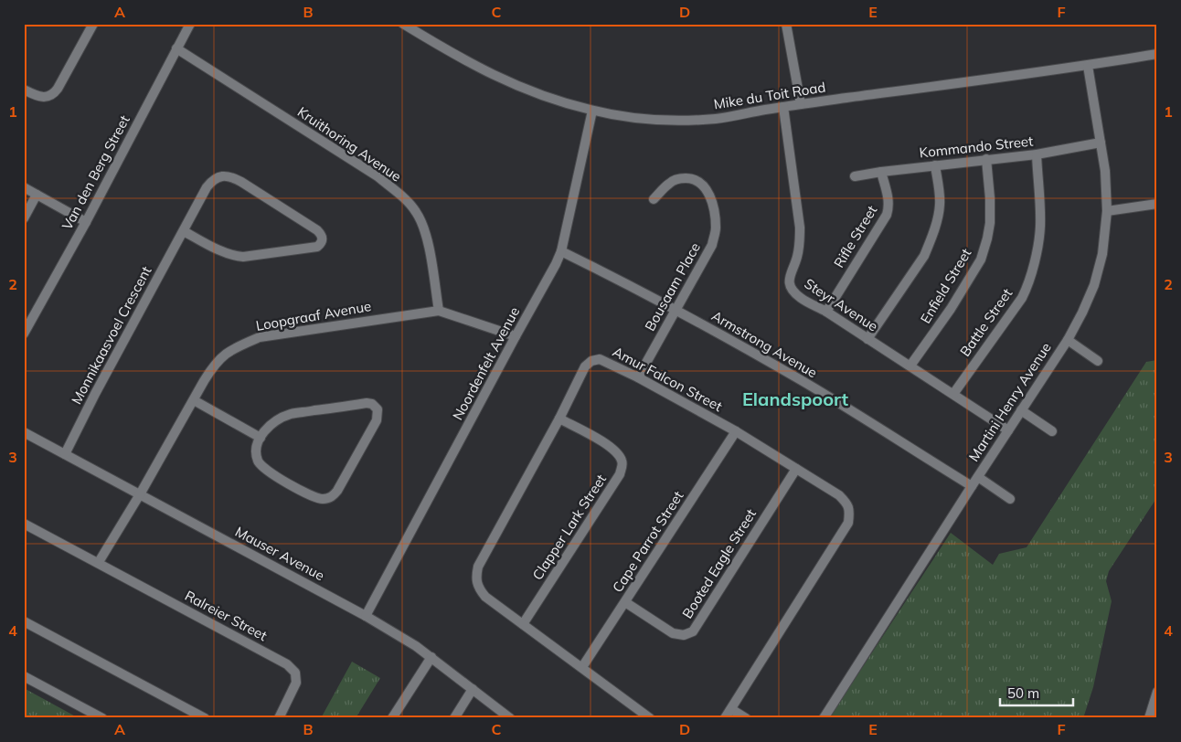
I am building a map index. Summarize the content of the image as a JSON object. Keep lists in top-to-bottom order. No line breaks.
{"streets":{"street":["Mike du Toit Road","Kruithoring Avenue","Kommando Street","Van den Berg Street","Rifle Street","Enfield Street","Bousaam Place","Steyr Avenue","Loopgraaf Avenue","Battle Street","Monnikaasvoel Crescent","Armstrong Avenue","Noordenfelt Avenue","Amur Falcon Street","Martini Henry Avenue","Clapper Lark Street","Cape Parrot Street","Mauser Avenue","Booted Eagle Street","Ralreier Street"]},"crossings":[["Mike du Toit Road","Steyr Avenue"],["Mike du Toit Road","Noordenfelt Avenue"],["Mike du Toit Road","Martini Henry Avenue"],["Kruithoring Avenue","Van den Berg Street"],["Kruithoring Avenue","Loopgraaf Avenue"],["Kommando Street","Rifle Street"],["Kommando Street","Enfield Street"],["Kommando Street","Battle Street"],["Kommando Street","Martini Henry Avenue"],["Rifle Street","Steyr Avenue"],["Enfield Street","Steyr Avenue"],["Bousaam Place","Armstrong Avenue"],["Bousaam Place","Amur Falcon Street"],["Steyr Avenue","Battle Street"],["Steyr Avenue","Martini Henry Avenue"],["Loopgraaf Avenue","Noordenfelt Avenue"],["Loopgraaf Avenue","Mauser Avenue"],["Monnikaasvoel Crescent","Mauser Avenue"],["Armstrong Avenue","Noordenfelt Avenue"],["Armstrong Avenue","Martini Henry Avenue"],["Noordenfelt Avenue","Mauser Avenue"],["Amur Falcon Street","Clapper Lark Street"],["Amur Falcon Street","Cape Parrot Street"],["Amur Falcon Street","Booted Eagle Street"],["Cape Parrot Street","Booted Eagle Street"]],"districts":["Elandspoort"],"scale_bar":"50 m","grid":{"columns":["A","B","C","D","E","F"],"rows":["1","2","3","4"]}}
